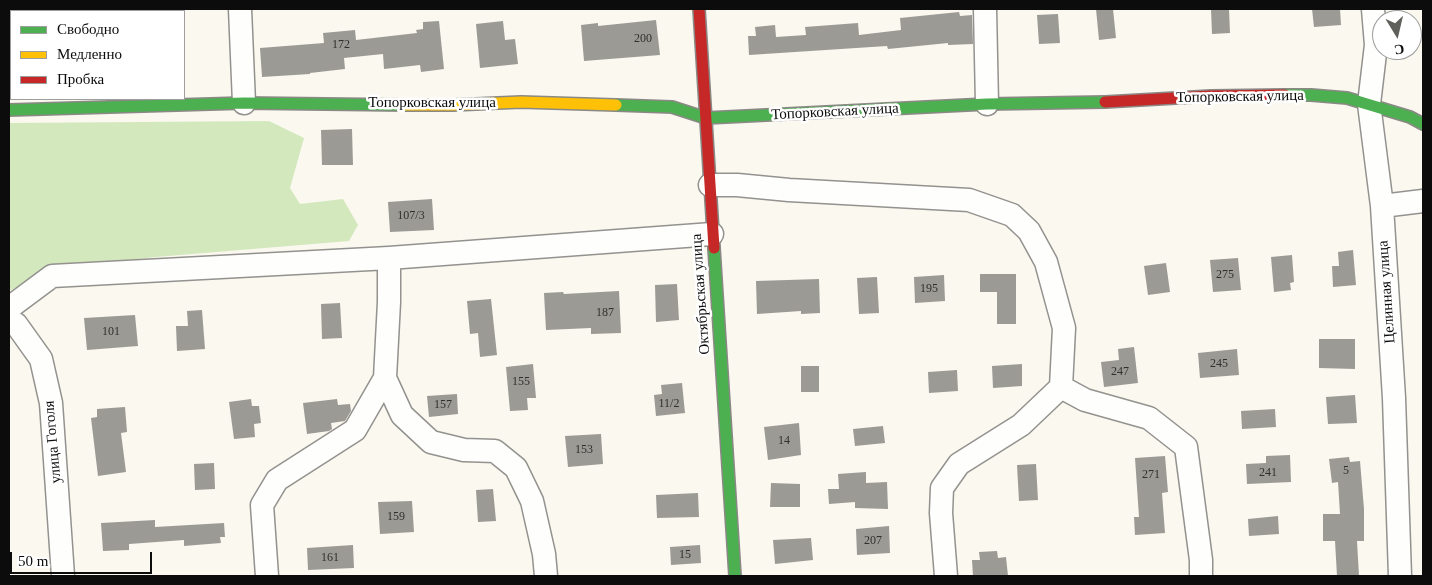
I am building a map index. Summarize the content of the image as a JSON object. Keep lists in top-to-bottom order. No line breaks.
{"streets":{"street":["Топорковская улица","Целинная улица","Октябрьская улица","улица Гоголя"]},"crossings":[["Топорковская улица","Целинная улица"],["Топорковская улица","Октябрьская улица"]],"house_numbers":["200","172","107/3","275","195","187","101","245","247","155","11/2","157","14","153","5","241","271","159","207","15","161"],"legend":["Свободно","Медленно","Пробка"],"scale_bar":"50 m","north":"bottom"}
